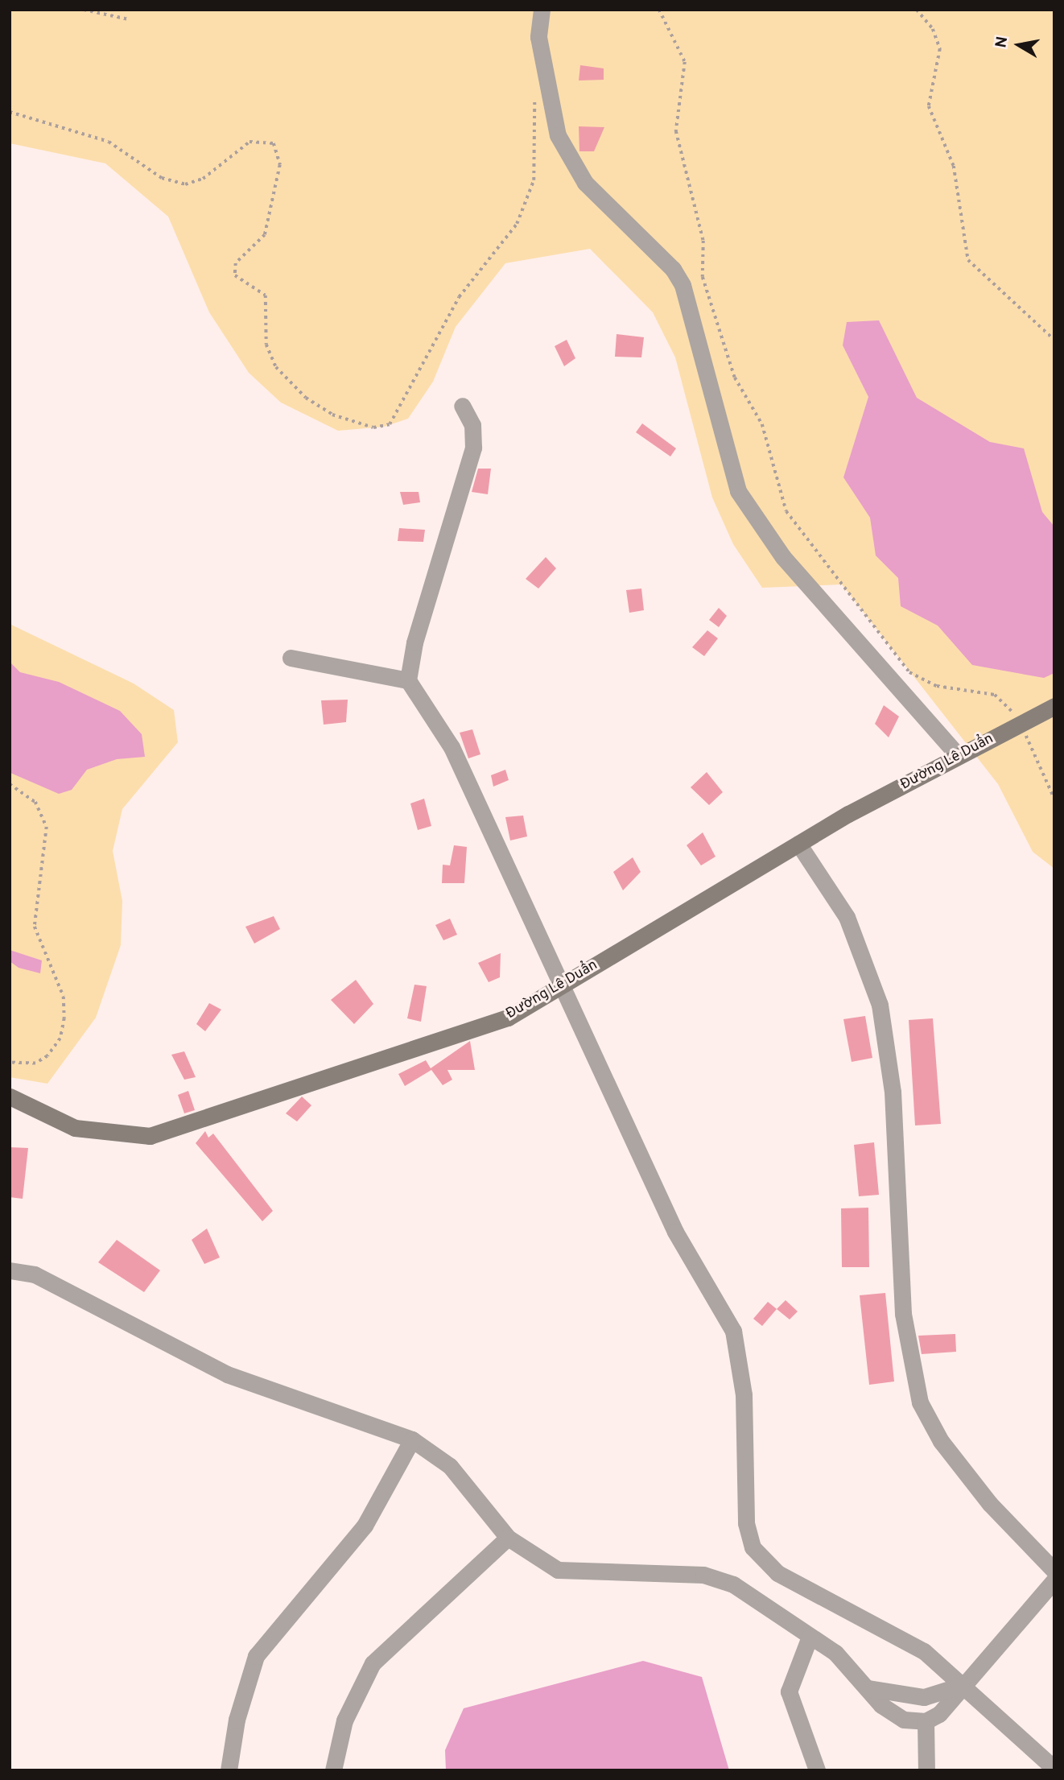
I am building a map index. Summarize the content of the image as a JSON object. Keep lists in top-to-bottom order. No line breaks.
{"streets":{"main road":["Đường Lê Duẩn"]},"north":"left"}
